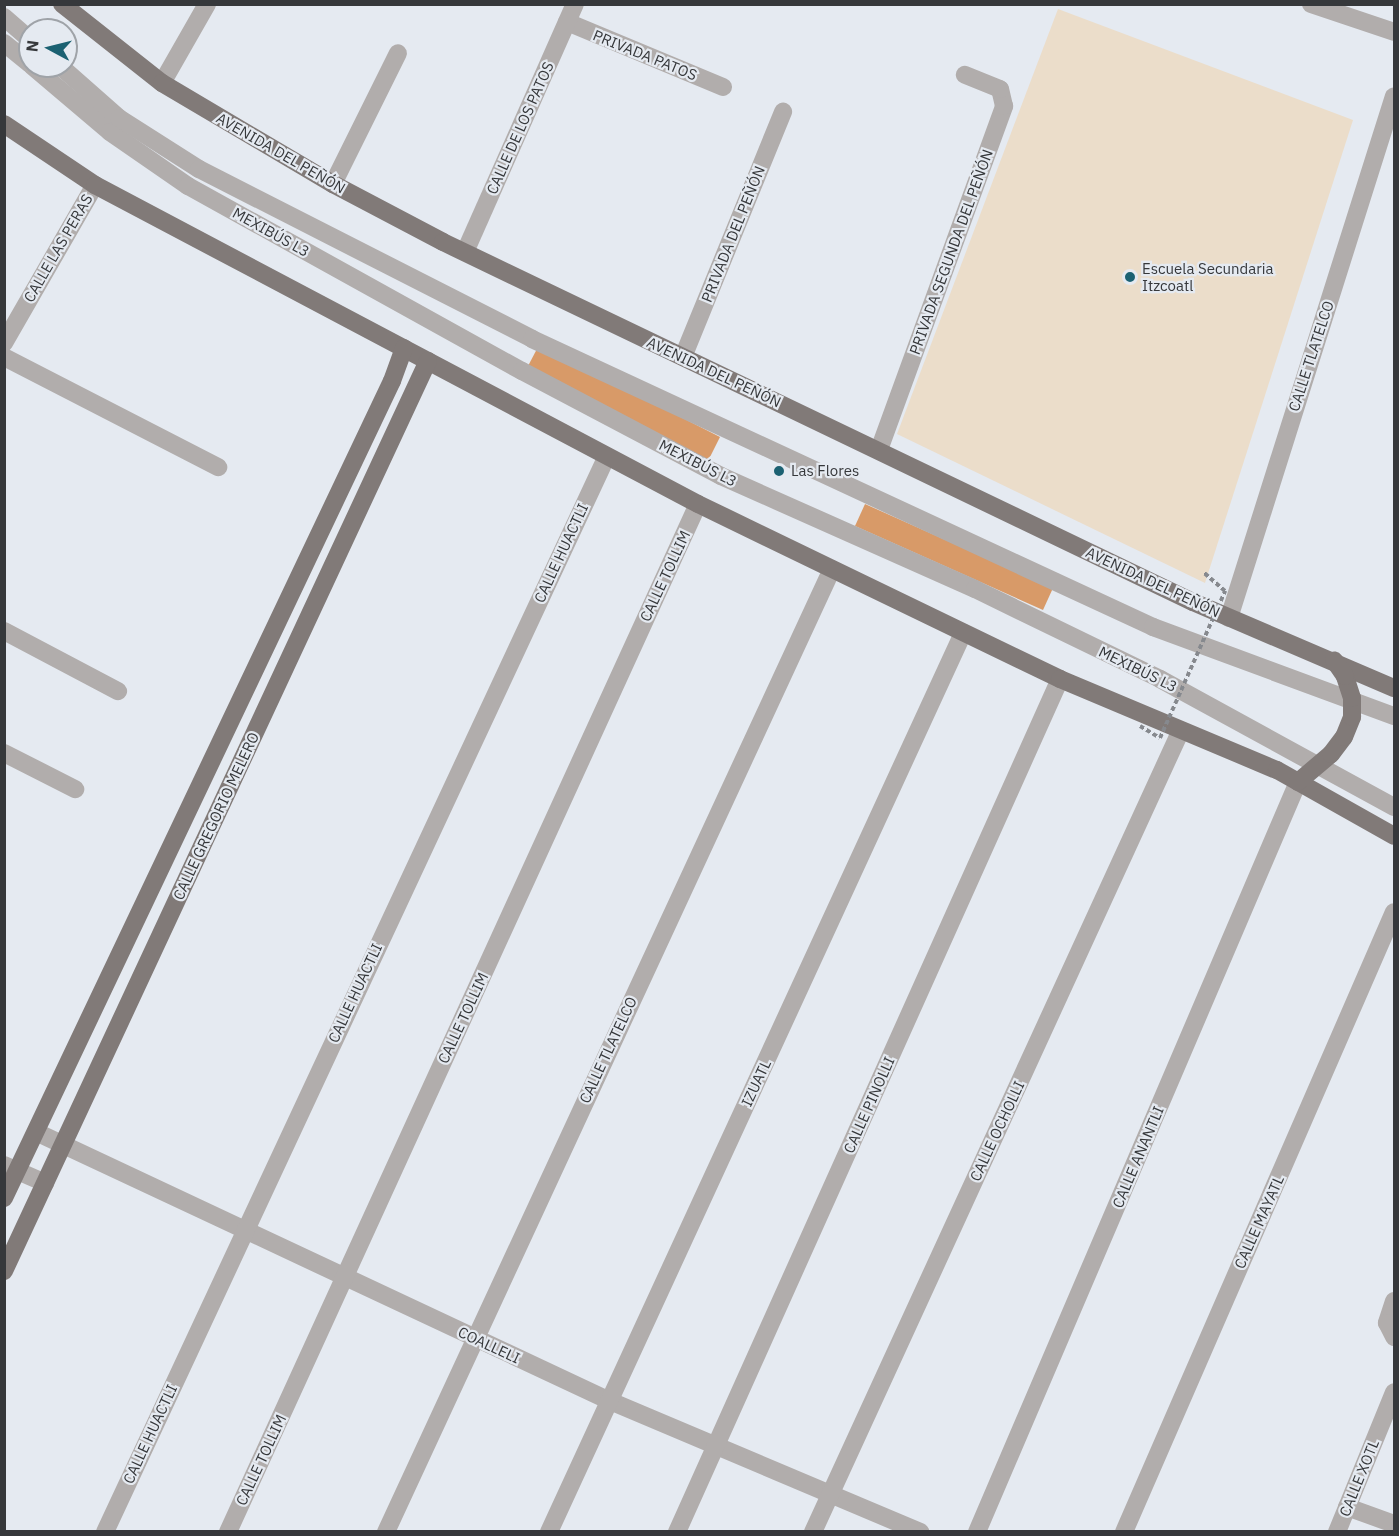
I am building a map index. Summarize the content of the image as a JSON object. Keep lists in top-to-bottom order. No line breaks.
{"streets":{"main road":["AVENIDA DEL PEÑÓN","CALLE GREGORIO MELERO"],"street":["PRIVADA PATOS","CALLE DE LOS PATOS","MEXIBÚS L3","PRIVADA DEL PEÑÓN","CALLE LAS PERAS","PRIVADA SEGUNDA DEL PEÑÓN","CALLE TLATELCO","CALLE HUACTLI","CALLE TOLLIM","IZUATL","CALLE PINOLLI","CALLE OCHOLLI","CALLE ANANTLI","CALLE MAYATL","COALLELI","CALLE XOTL"]},"crossings":[["PRIVADA PATOS","CALLE DE LOS PATOS"],["CALLE DE LOS PATOS","AVENIDA DEL PEÑÓN"],["AVENIDA DEL PEÑÓN","PRIVADA DEL PEÑÓN"],["AVENIDA DEL PEÑÓN","PRIVADA SEGUNDA DEL PEÑÓN"],["AVENIDA DEL PEÑÓN","CALLE TLATELCO"],["CALLE TLATELCO","COALLELI"],["CALLE HUACTLI","COALLELI"],["CALLE TOLLIM","COALLELI"],["CALLE GREGORIO MELERO","COALLELI"],["IZUATL","COALLELI"],["CALLE PINOLLI","COALLELI"],["CALLE OCHOLLI","COALLELI"]],"places":["Escuela Secundaria Itzcoatl","Las Flores"],"north":"left"}
